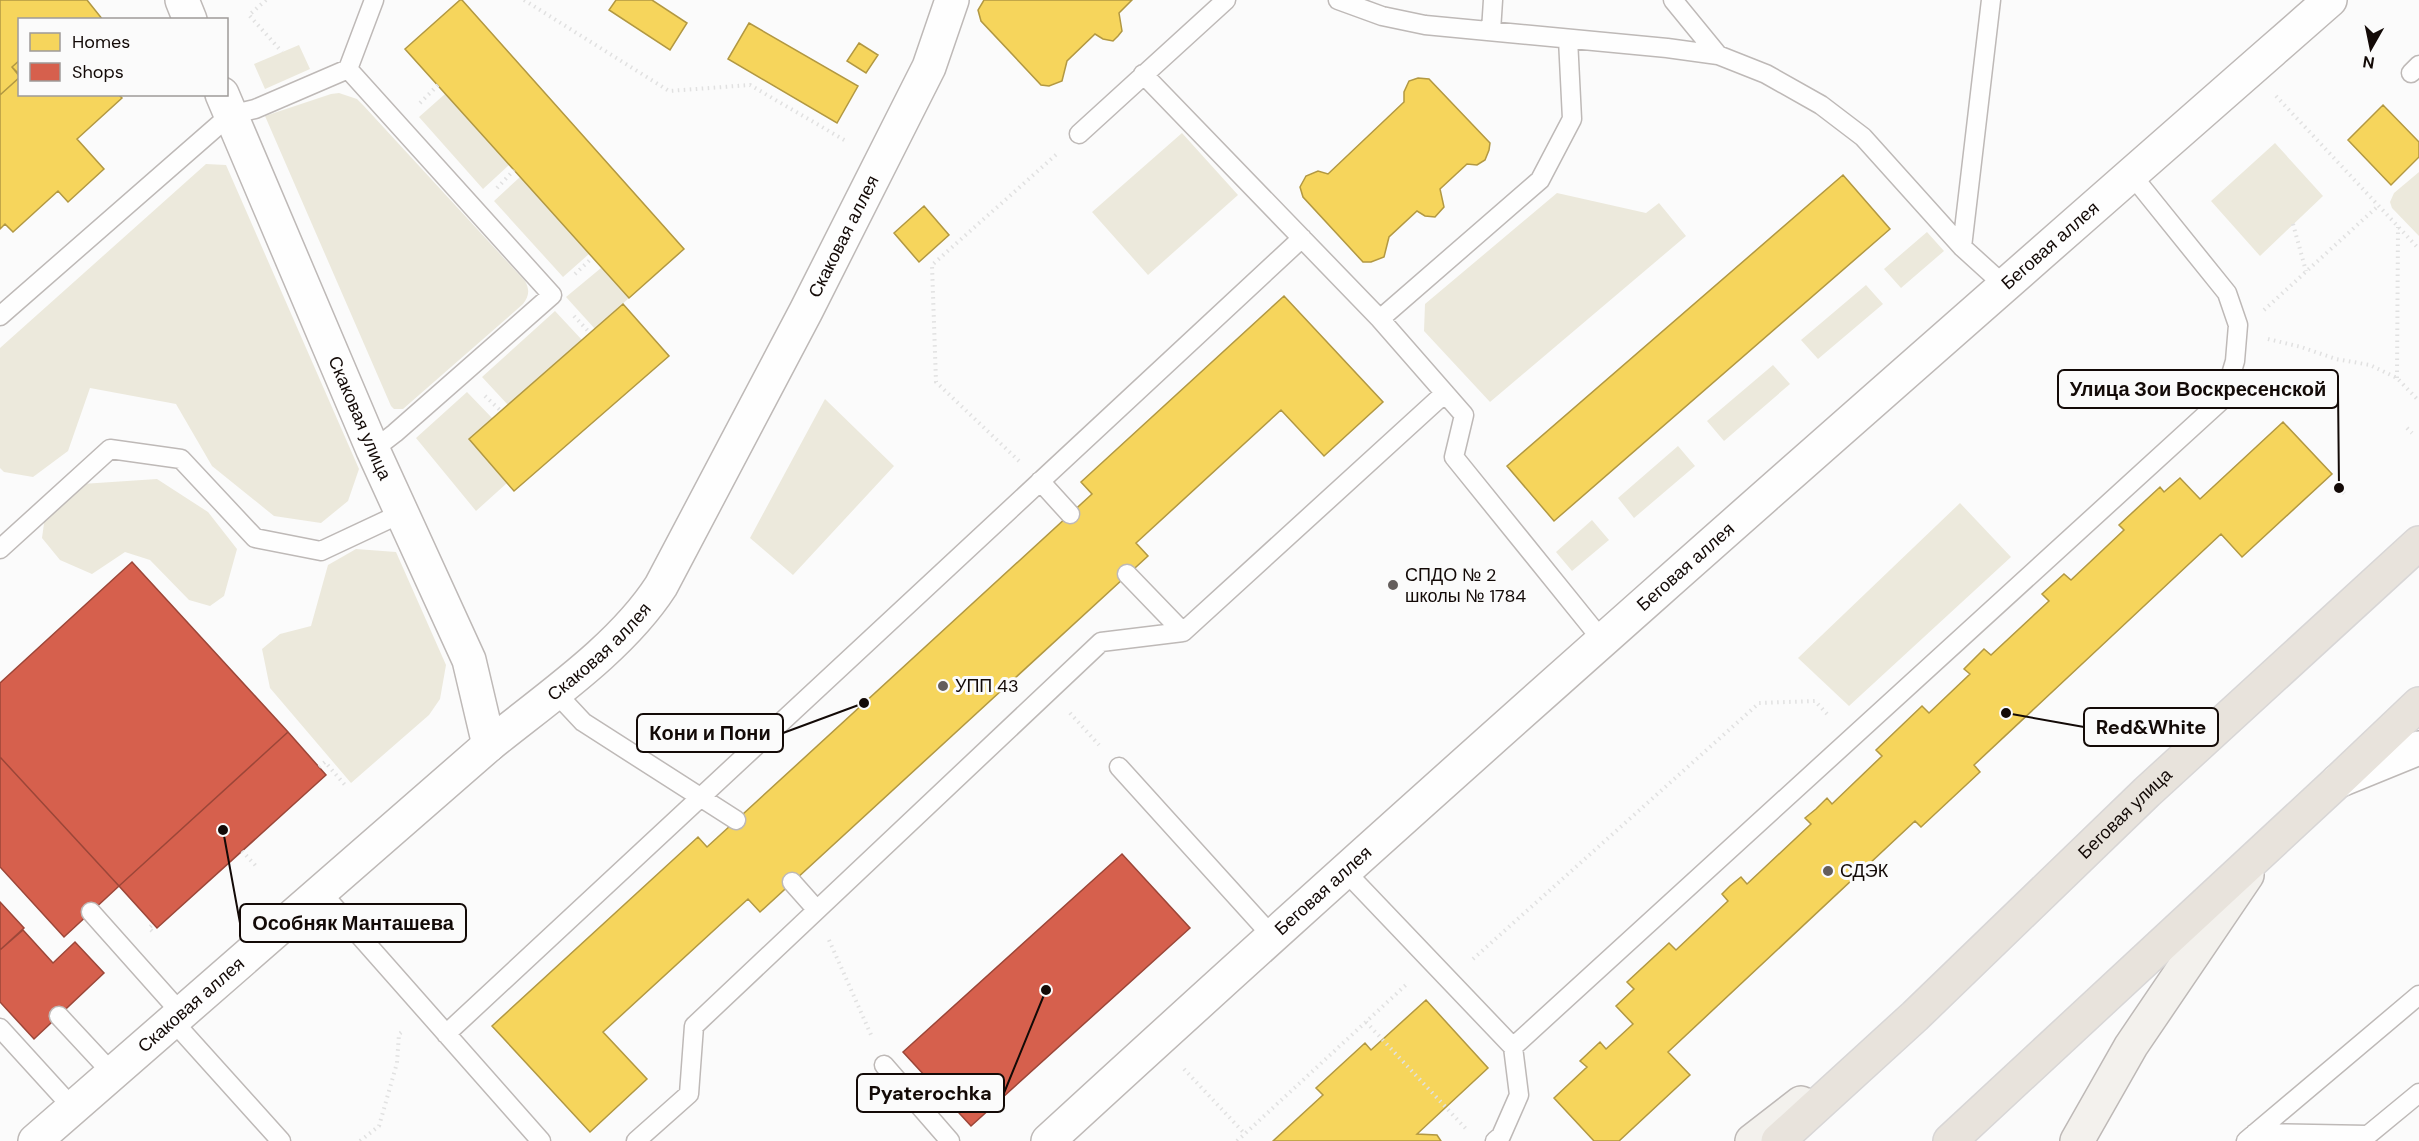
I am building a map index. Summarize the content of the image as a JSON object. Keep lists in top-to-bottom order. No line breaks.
{"streets":{"main road":["Беговая улица"],"street":["Скаковая аллея","Беговая аллея","Скаковая улица"]},"crossings":[["Скаковая аллея","Скаковая улица"]],"places":["Улица Зои Воскресенской","СПДО № 2 школы № 1784","УПП 43","Кони и Пони","Red&White","Особняк Манташева","СДЭК","Pyaterochka"],"legend":["Homes","Shops"],"north":"bottom"}
